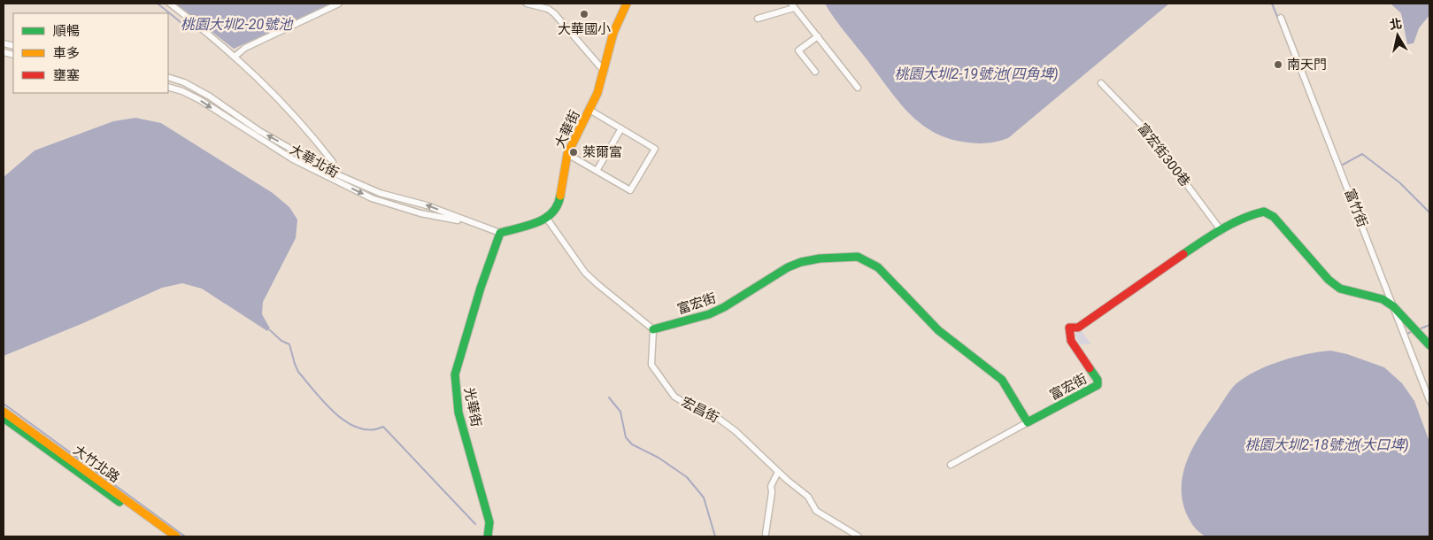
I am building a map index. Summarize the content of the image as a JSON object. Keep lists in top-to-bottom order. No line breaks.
{"streets":{"street":["大華街","富宏街300巷","大華北街","富竹街","富宏街","光華街","宏昌街","大竹北路"]},"crossings":[["富宏街300巷","富宏街"],["大華北街","光華街"],["富竹街","富宏街"],["富宏街","宏昌街"]],"water":["桃園大圳2-20號池","桃園大圳2-19號池(四角埤)","桃園大圳2-18號池(大口埤)"],"places":["大華國小","南天門","萊爾富"],"legend":["順暢","車多","壅塞"],"north":"top"}
